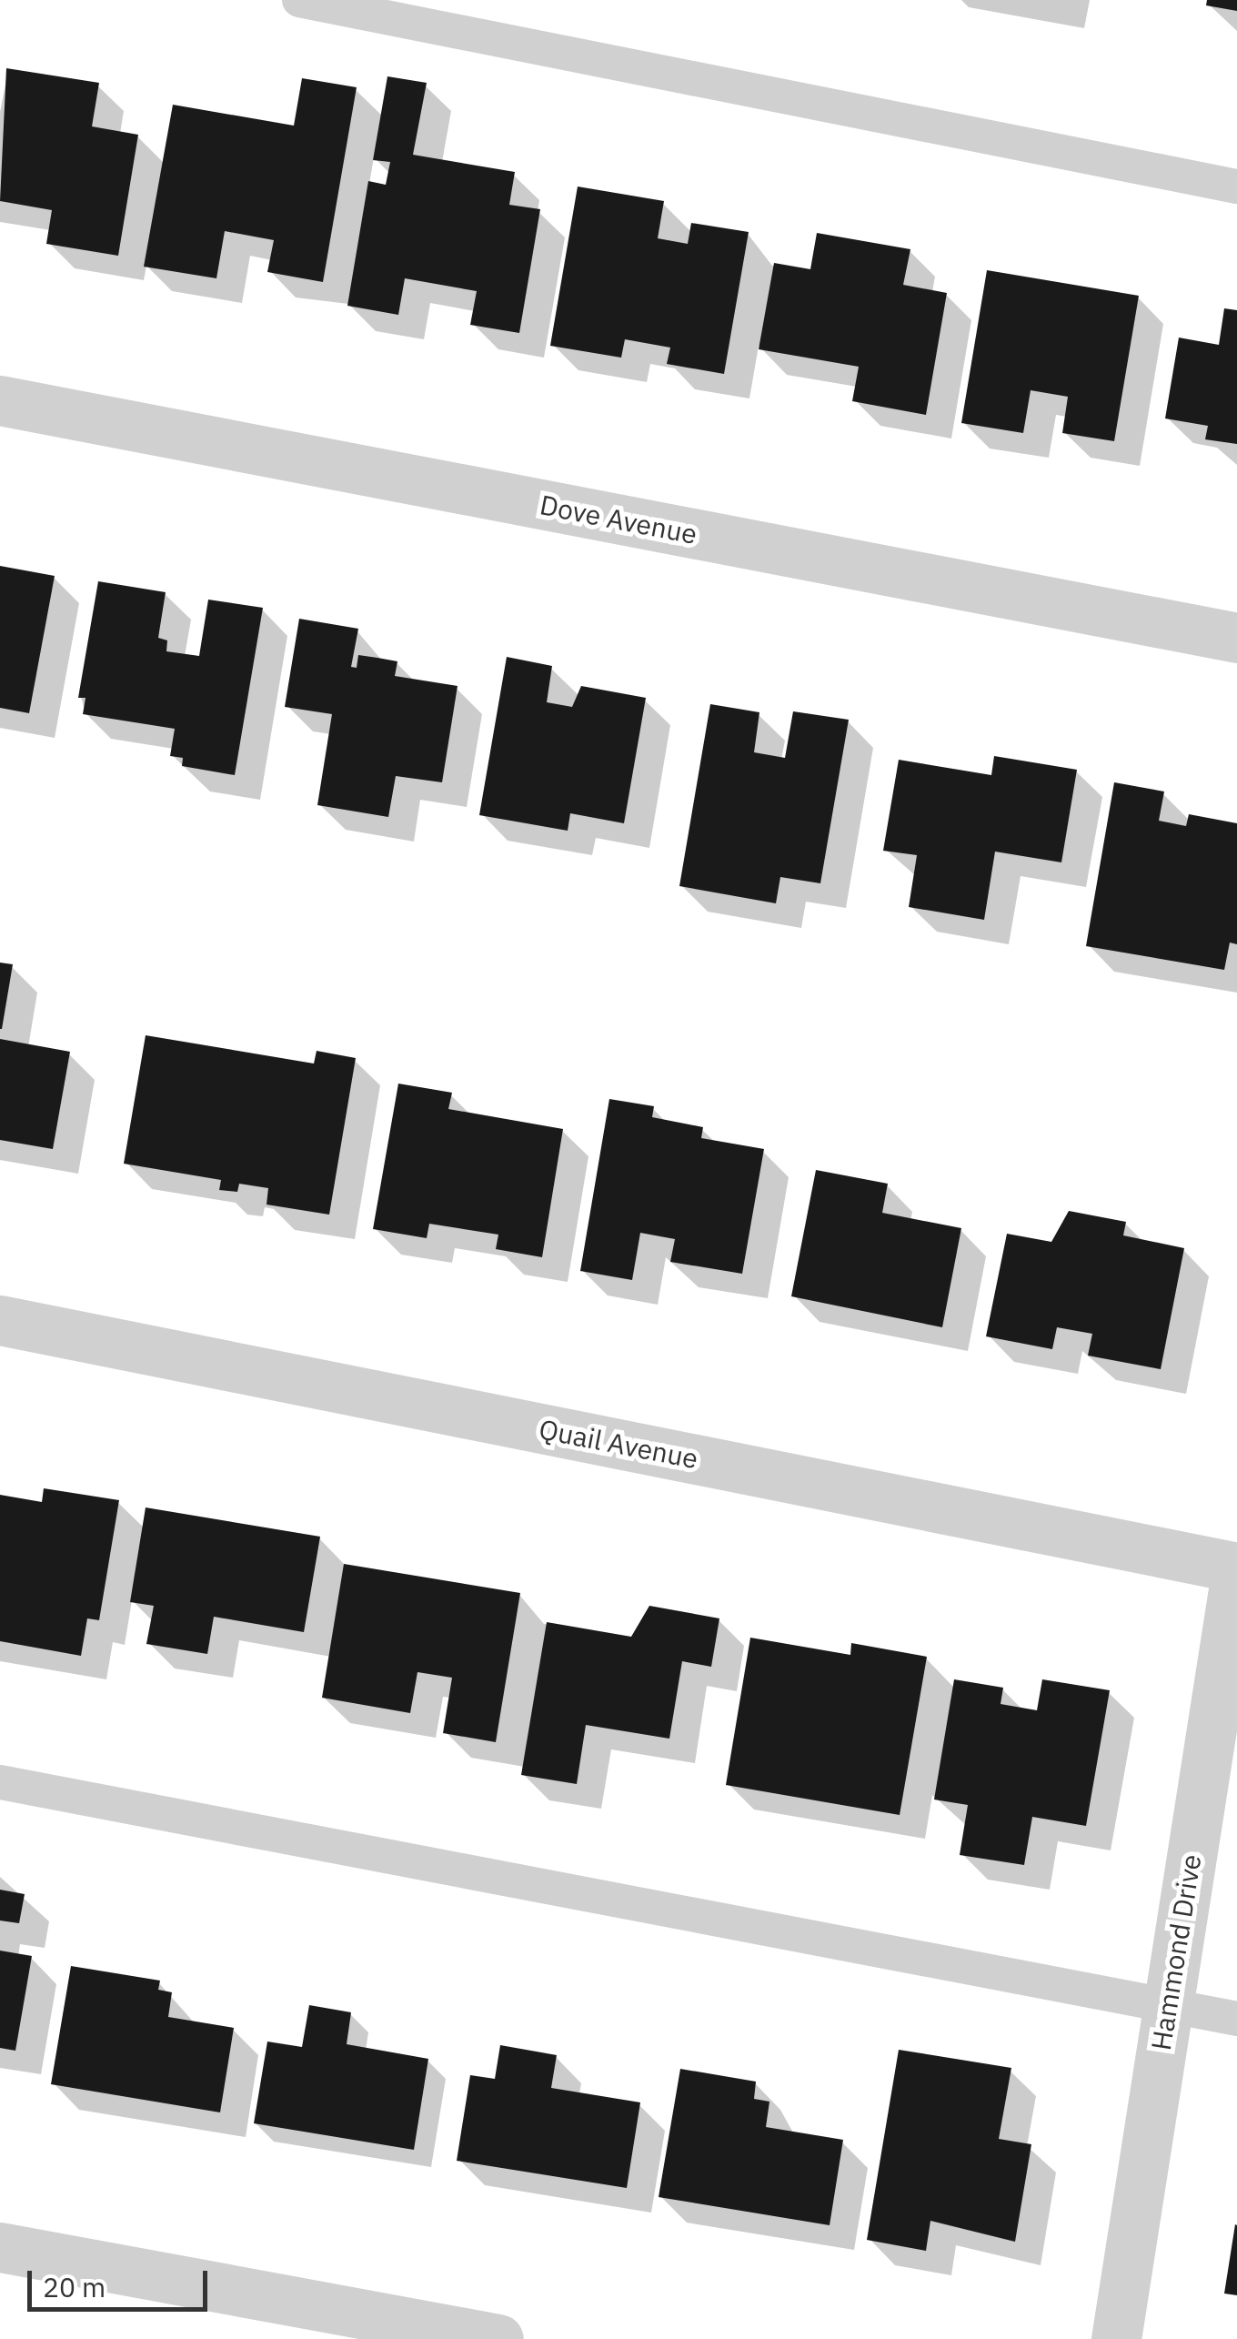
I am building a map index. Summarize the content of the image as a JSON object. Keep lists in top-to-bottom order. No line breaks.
{"streets":{"street":["Dove Avenue","Quail Avenue","Hammond Drive"]},"crossings":[["Quail Avenue","Hammond Drive"]],"scale_bar":"20 m"}
